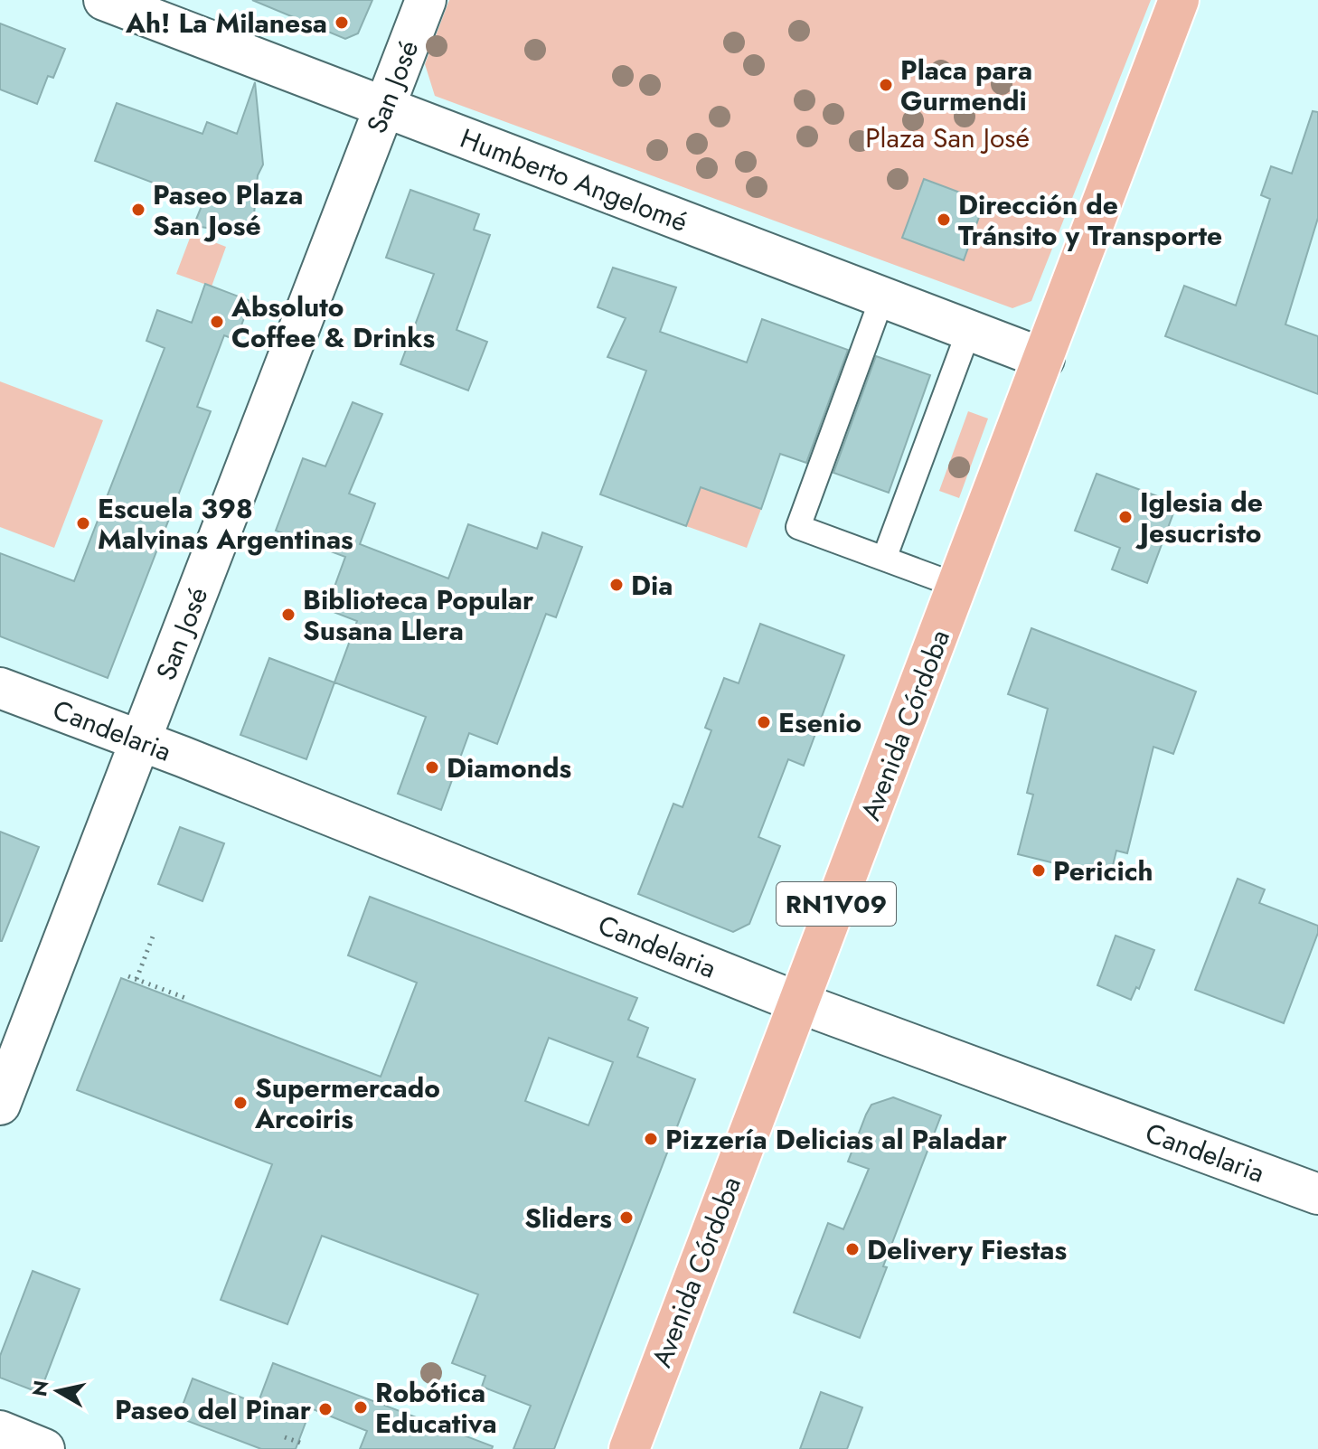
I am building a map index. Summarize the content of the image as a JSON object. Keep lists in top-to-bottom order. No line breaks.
{"streets":{"main road":["Avenida Córdoba","RN1V09"],"street":["San José","Humberto Angelomé","Candelaria"]},"crossings":[["San José","Humberto Angelomé"],["San José","Candelaria"],["Humberto Angelomé","Avenida Córdoba"],["Avenida Córdoba","Candelaria"]],"parks":["Plaza San José"],"places":["Ah! La Milanesa","Placa para Gurmendi","Paseo Plaza San José","Dirección de Tránsito y Transporte","Absoluto Coffee & Drinks","Iglesia de Jesucristo","Escuela 398 Malvinas Argentinas","Dia","Biblioteca Popular Susana Llera","Esenio","Diamonds","Pericich","Supermercado Arcoiris","Pizzería Delicias al Paladar","Sliders","Delivery Fiestas","Robótica Educativa","Paseo del Pinar"],"north":"left"}
